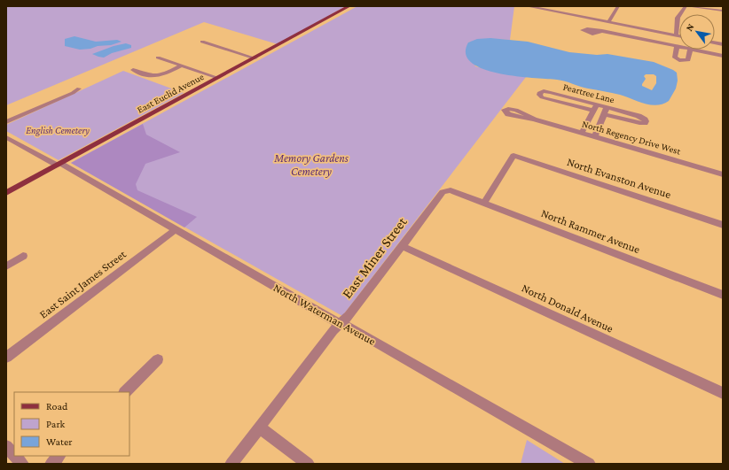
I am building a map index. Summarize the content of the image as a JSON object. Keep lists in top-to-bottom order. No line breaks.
{"streets":{"main road":["East Euclid Avenue"],"street":["Peartree Lane","North Regency Drive West","North Evanston Avenue","North Rammer Avenue","East Miner Street","East Saint James Street","North Donald Avenue","North Waterman Avenue"]},"crossings":[["East Euclid Avenue","North Waterman Avenue"],["North Evanston Avenue","North Rammer Avenue"],["North Rammer Avenue","East Miner Street"],["East Miner Street","North Donald Avenue"],["East Miner Street","North Waterman Avenue"],["East Saint James Street","North Waterman Avenue"]],"parks":["English Cemetery","Memory Gardens Cemetery"],"legend":["Road","Park","Water"],"north":"top left"}
